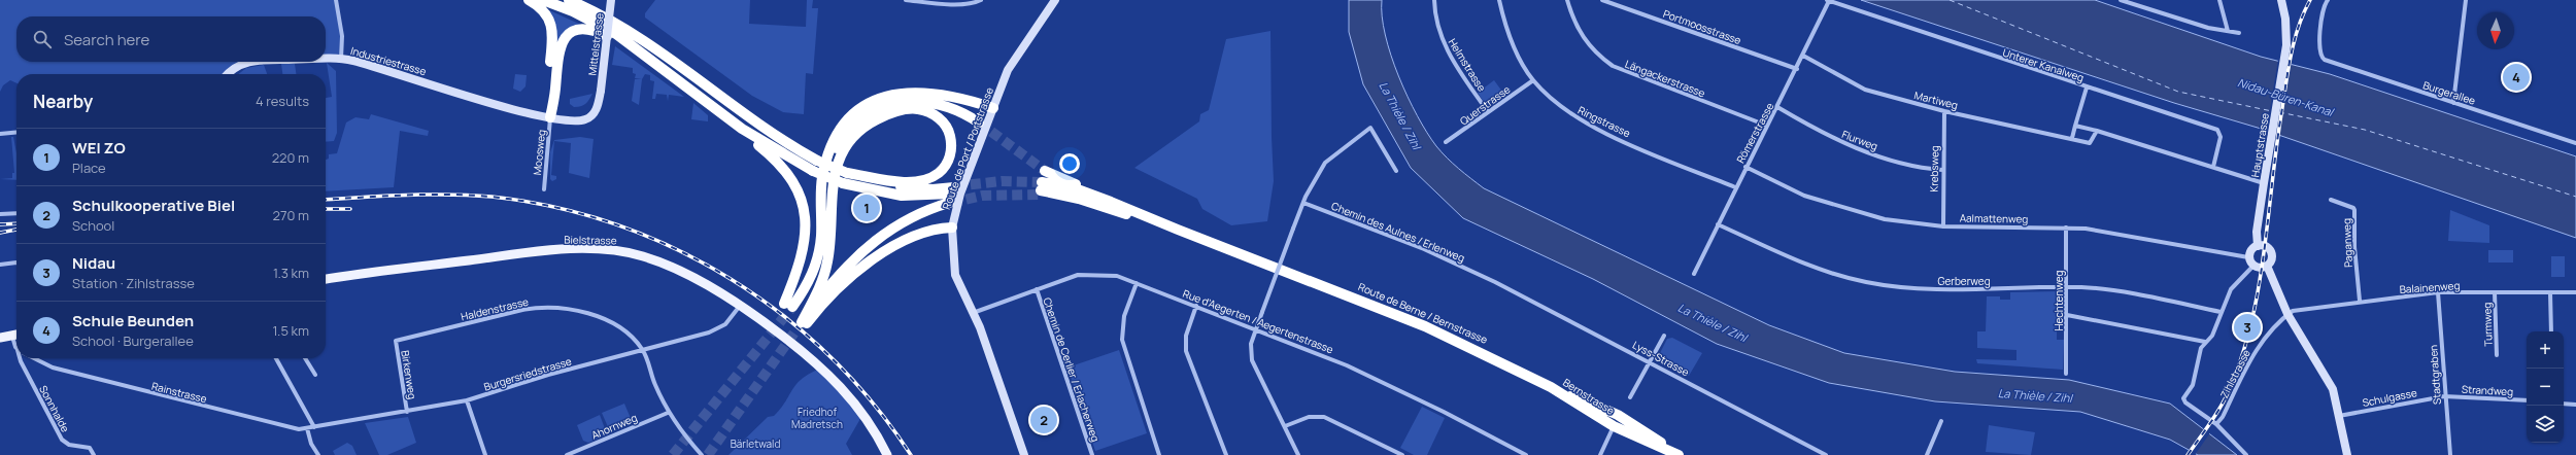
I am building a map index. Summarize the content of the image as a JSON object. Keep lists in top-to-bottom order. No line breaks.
{"streets":{"highway":["Route de Berne / Bernstrasse","Bernstrasse"],"main road":["Mittelstrasse","Industriestrasse","Hauptstrasse","Route de Port / Portstrasse","Bielstrasse"],"street":["Portmoosstrasse","Helmstrasse","Unterer Kanalweg","Längackerstrasse","Burgerallee","Martiweg","Querstrasse","Ringstrasse","Römerstrasse","Flurweg","Moosweg","Krebsweg","Aalmattenweg","Chemin des Aulnes / Erlenweg","Paganweg","Gerberweg","Balainenweg","Hechtenweg","Haldenstrasse","Rue d'Aegerten / Aegertenstrasse","Turmweg","Lyss-Strasse","Chemin de Cerlier / Erlacherweg","Burgersriedstrasse","Zihlstrasse","Birkenweg","Stadtgraben","Strandweg","Rainstrasse","Schulgasse","Sonnhalde","Ahornweg"]},"crossings":[["Portmoosstrasse","Römerstrasse"],["Mittelstrasse","Industriestrasse"],["Industriestrasse","Moosweg"],["Helmstrasse","Querstrasse"],["Unterer Kanalweg","Römerstrasse"],["Längackerstrasse","Römerstrasse"],["Martiweg","Römerstrasse"],["Martiweg","Krebsweg"],["Querstrasse","Ringstrasse"],["Ringstrasse","Römerstrasse"],["Römerstrasse","Flurweg"],["Römerstrasse","Aalmattenweg"],["Römerstrasse","Gerberweg"],["Flurweg","Krebsweg"],["Hauptstrasse","Aalmattenweg"],["Route de Port / Portstrasse","Rue d'Aegerten / Aegertenstrasse"],["Krebsweg","Aalmattenweg"],["Aalmattenweg","Hechtenweg"],["Chemin des Aulnes / Erlenweg","Lyss-Strasse"],["Bielstrasse","Burgersriedstrasse"],["Paganweg","Balainenweg"],["Gerberweg","Hechtenweg"],["Balainenweg","Turmweg"],["Balainenweg","Zihlstrasse"],["Balainenweg","Stadtgraben"],["Haldenstrasse","Burgersriedstrasse"],["Haldenstrasse","Birkenweg"],["Haldenstrasse","Ahornweg"],["Route de Berne / Bernstrasse","Bernstrasse"],["Rue d'Aegerten / Aegertenstrasse","Chemin de Cerlier / Erlacherweg"],["Burgersriedstrasse","Birkenweg"],["Burgersriedstrasse","Rainstrasse"],["Stadtgraben","Strandweg"],["Stadtgraben","Schulgasse"],["Strandweg","Schulgasse"]],"water":["Nidau-Büren-Kanal","La Thièle / Zihl"],"parks":["Friedhof Madretsch","Bärletwald"],"north":"bottom","page":{"search":"Search here","pins":["4","1","3","2"],"heading":["Nearby","4 results"],"list":[{"mark":"1","name":"WEI ZO","note":"Place","value":"220 m"},{"mark":"2","name":"Schulkooperative Biel","note":"School","value":"270 m"},{"mark":"3","name":"Nidau","note":"Station · Zihlstrasse","value":"1.3 km"},{"mark":"4","name":"Schule Beunden","note":"School · Burgerallee","value":"1.5 km"}],"map_buttons":["+","−"]}}
